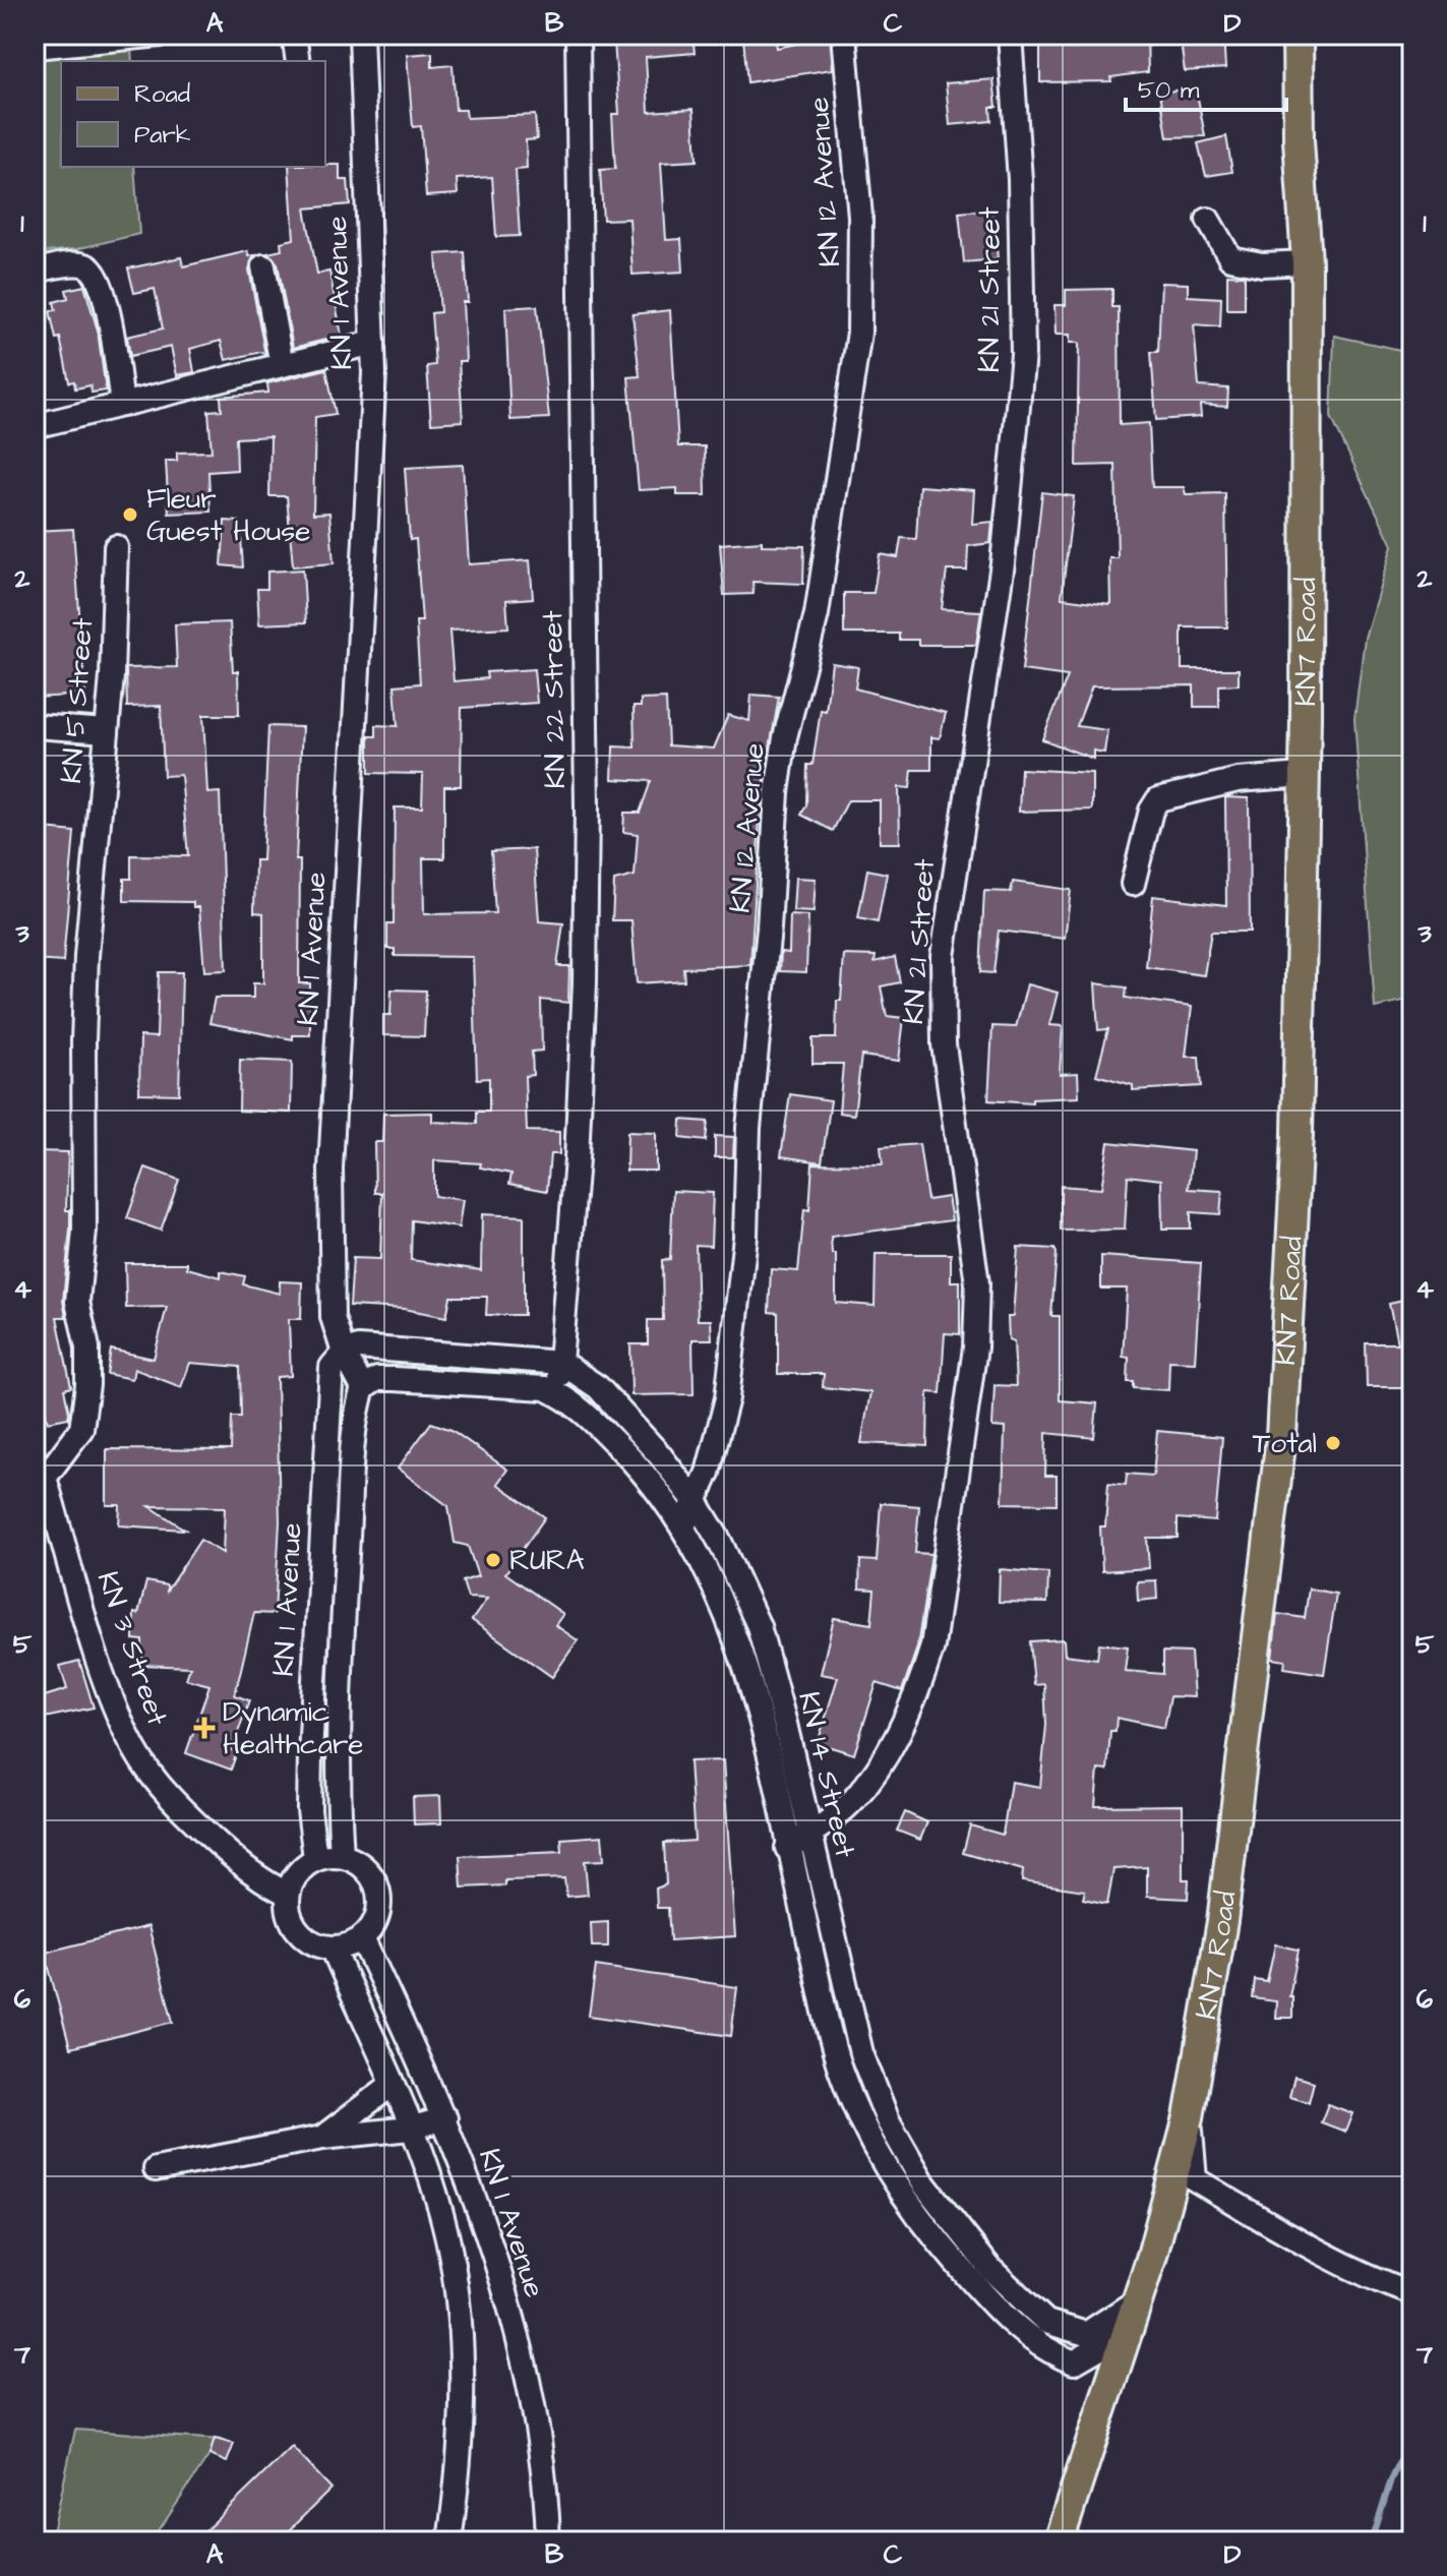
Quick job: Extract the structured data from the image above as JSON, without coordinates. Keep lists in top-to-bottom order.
{
  "streets": {
    "main road": ["KN7 Road"],
    "street": [
      "KN 12 Avenue",
      "KN 21 Street",
      "KN 1 Avenue",
      "KN 22 Street",
      "KN 5 Street",
      "KN 3 Street",
      "KN 14 Street"
    ]
  },
  "crossings": [
    ["KN 12 Avenue", "KN 14 Street"],
    ["KN 21 Street", "KN 14 Street"],
    ["KN 1 Avenue", "KN 3 Street"],
    ["KN 1 Avenue", "KN 14 Street"],
    ["KN7 Road", "KN 14 Street"],
    ["KN 22 Street", "KN 14 Street"],
    ["KN 5 Street", "KN 3 Street"]
  ],
  "places": {
    "other": ["Fleur Guest House", "Total", "RURA"],
    "health": ["Dynamic Healthcare"]
  },
  "legend": ["Road", "Park"],
  "scale_bar": "50 m",
  "grid": {
    "columns": [
      "A",
      "B",
      "C",
      "D"
    ],
    "rows": [
      "1",
      "2",
      "3",
      "4",
      "5",
      "6",
      "7"
    ]
  }
}
